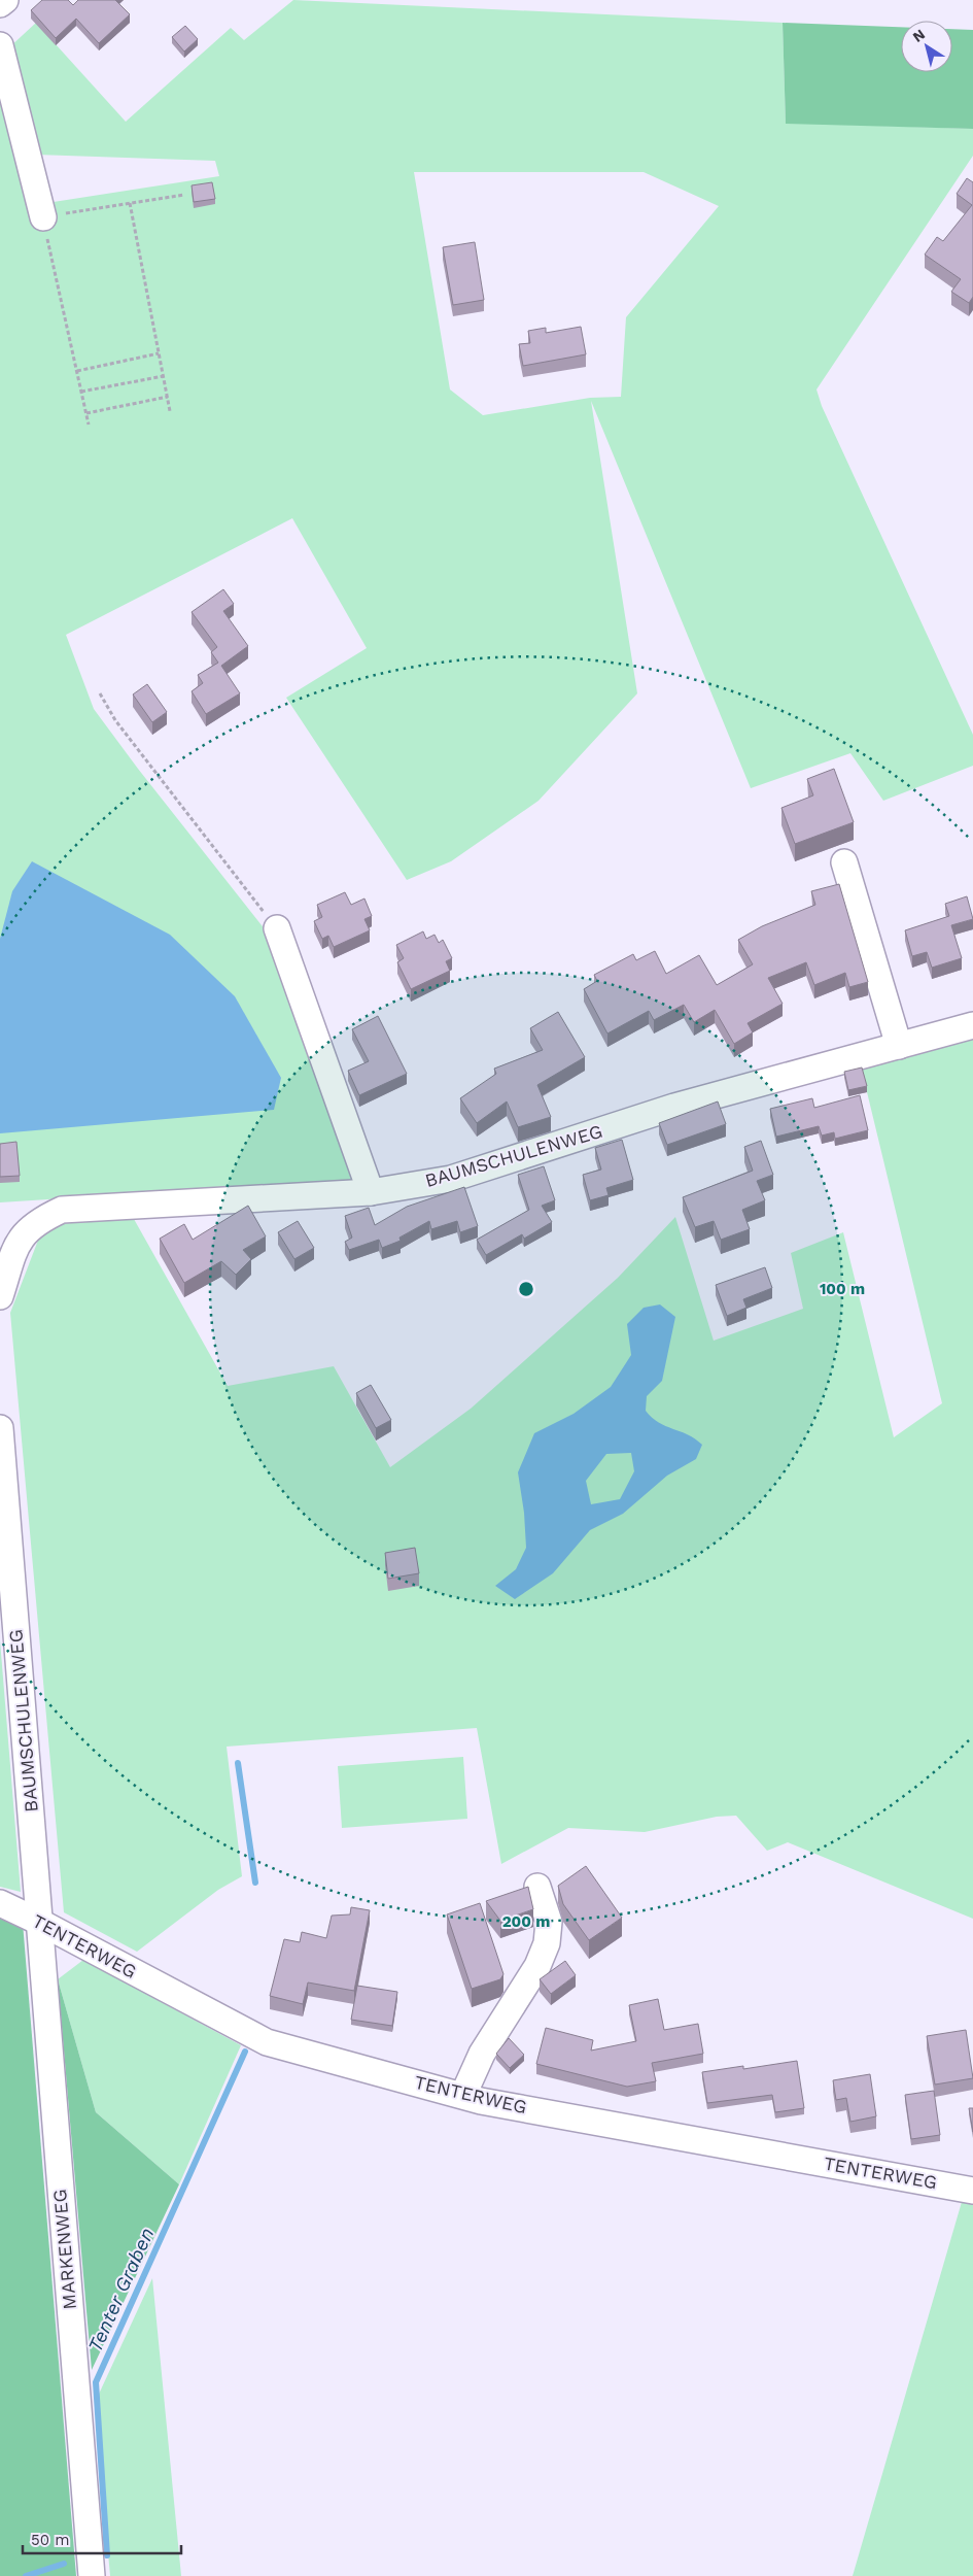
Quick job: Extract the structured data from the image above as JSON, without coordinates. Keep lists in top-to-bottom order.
{
  "streets": {
    "street": ["BAUMSCHULENWEG", "TENTERWEG", "MARKENWEG"]
  },
  "crossings": [
    ["BAUMSCHULENWEG", "TENTERWEG"],
    ["BAUMSCHULENWEG", "MARKENWEG"],
    ["TENTERWEG", "MARKENWEG"]
  ],
  "water": ["Tenter Graben"],
  "scale_bar": "50 m",
  "north": "top left",
  "rings": ["100 m", "200 m"]
}
